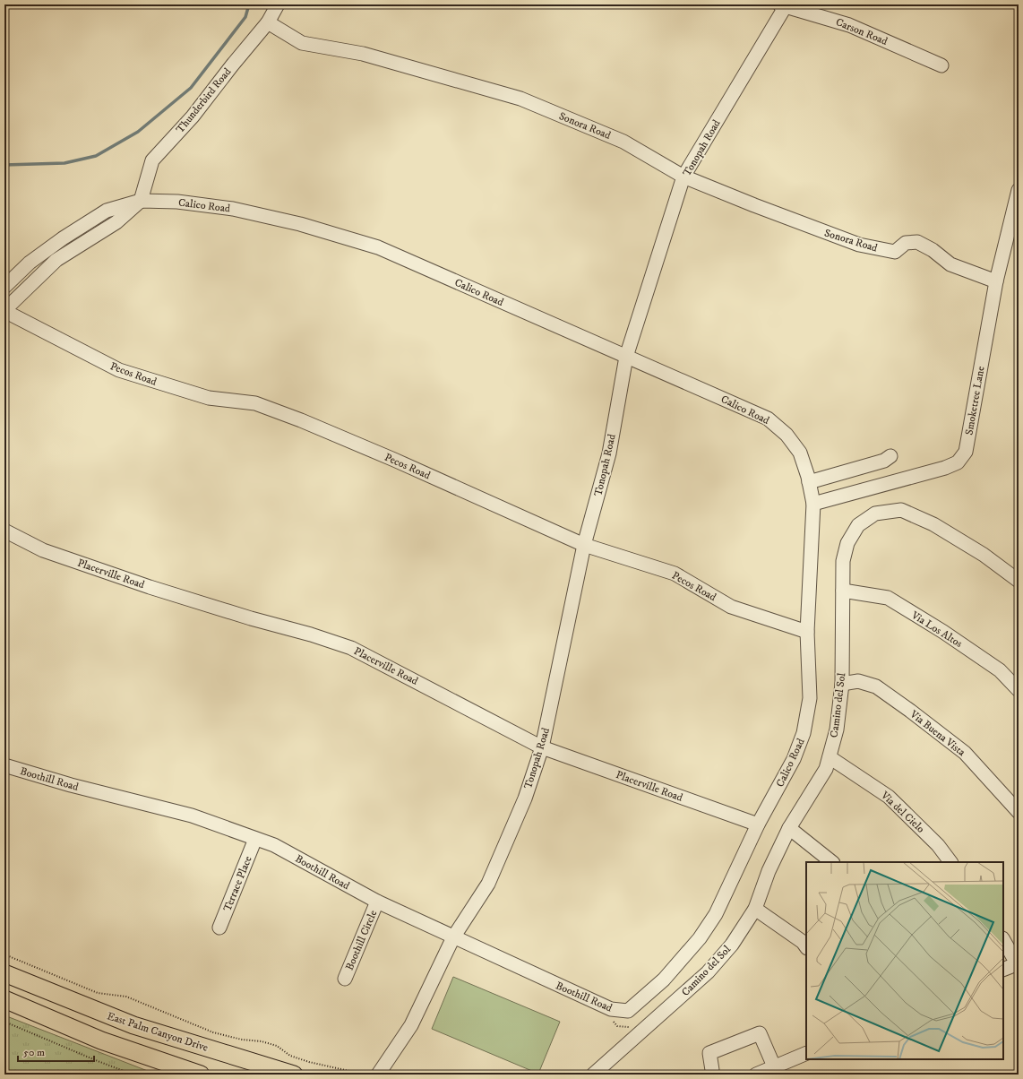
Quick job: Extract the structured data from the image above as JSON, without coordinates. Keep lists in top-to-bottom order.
{
  "streets": {
    "main road": ["East Palm Canyon Drive"],
    "street": [
      "Carson Road",
      "Thunderbird Road",
      "Sonora Road",
      "Tonopah Road",
      "Calico Road",
      "Pecos Road",
      "Smoketree Lane",
      "Placerville Road",
      "Via Los Altos",
      "Camino del Sol",
      "Via Buena Vista",
      "Boothill Road",
      "Via del Cielo",
      "Terrace Place",
      "Boothill Circle"
    ]
  },
  "crossings": [
    ["Carson Road", "Tonopah Road"],
    ["Thunderbird Road", "Sonora Road"],
    ["Thunderbird Road", "Calico Road"],
    ["Sonora Road", "Tonopah Road"],
    ["Sonora Road", "Smoketree Lane"],
    ["Tonopah Road", "Calico Road"],
    ["Tonopah Road", "Pecos Road"],
    ["Tonopah Road", "Placerville Road"],
    ["Tonopah Road", "Boothill Road"],
    ["Calico Road", "Pecos Road"],
    ["Calico Road", "Smoketree Lane"],
    ["Calico Road", "Placerville Road"],
    ["Calico Road", "Boothill Road"],
    ["Via Los Altos", "Camino del Sol"],
    ["Camino del Sol", "Via Buena Vista"],
    ["Camino del Sol", "Via del Cielo"],
    ["Boothill Road", "Terrace Place"],
    ["Boothill Road", "Boothill Circle"]
  ],
  "scale_bar": "50 m"
}
